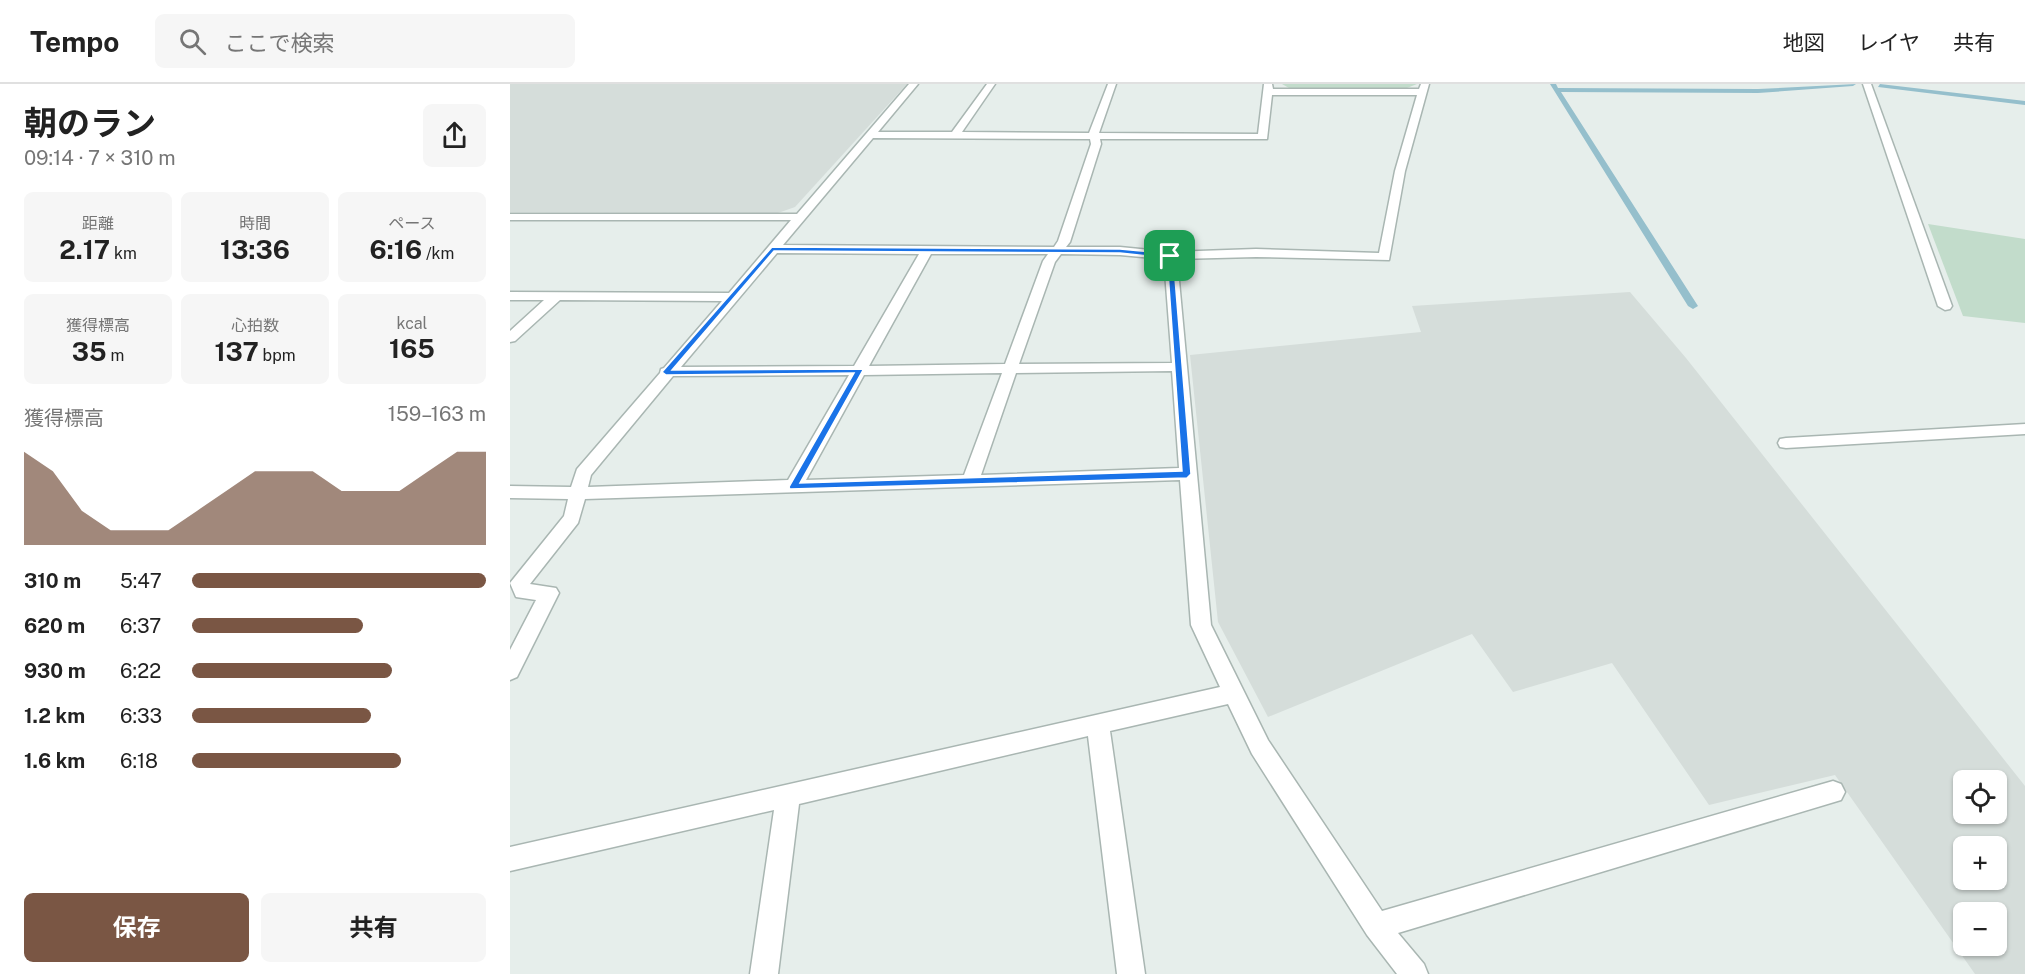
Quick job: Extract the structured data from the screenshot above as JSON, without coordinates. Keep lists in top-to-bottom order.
{
  "page": {
    "header": "Tempo",
    "search": "ここで検索",
    "nav": ["地図", "レイヤ", "共有"],
    "heading": ["朝のラン", "09:14 · 7 × 310 m"],
    "stats": [
      ["距離", "2.17 km"],
      ["時間", "13:36"],
      ["ペース", "6:16 /km"],
      ["獲得標高", "35 m"],
      ["心拍数", "137 bpm"],
      ["kcal", "165"]
    ],
    "chart": ["獲得標高", "159–163 m"],
    "list": [
      {
        "name": "310 m",
        "note": "5:47"
      },
      {
        "name": "620 m",
        "note": "6:37"
      },
      {
        "name": "930 m",
        "note": "6:22"
      },
      {
        "name": "1.2 km",
        "note": "6:33"
      },
      {
        "name": "1.6 km",
        "note": "6:18"
      }
    ],
    "map_buttons": ["+", "−"],
    "buttons": ["保存", "共有"]
  }
}
